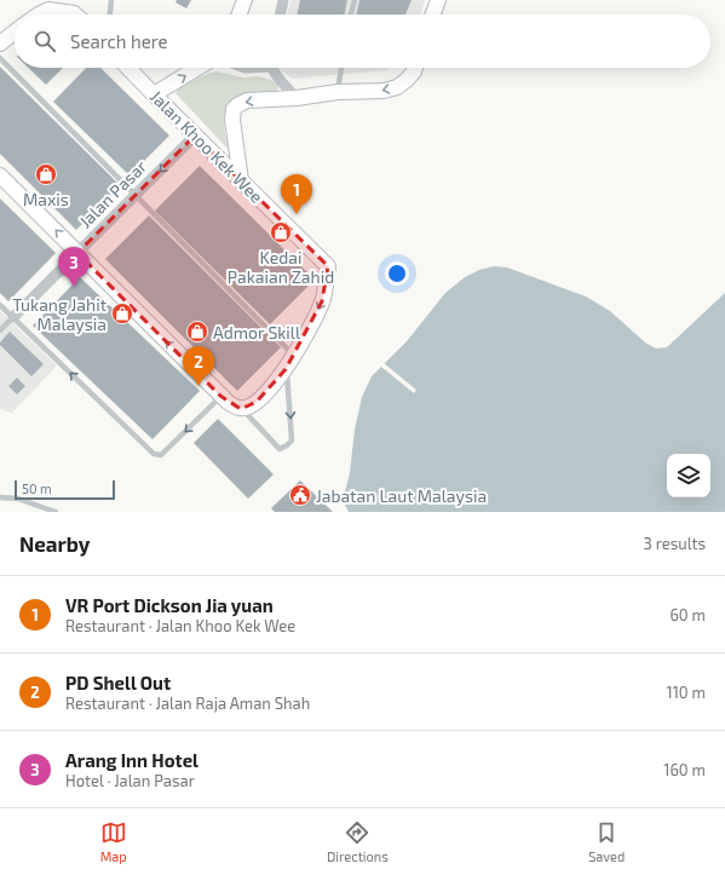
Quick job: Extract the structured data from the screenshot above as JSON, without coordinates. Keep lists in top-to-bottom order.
{
  "streets": {
    "street": ["Jalan Khoo Kek Wee", "Jalan Pasar"]
  },
  "crossings": [
    ["Jalan Khoo Kek Wee", "Jalan Pasar"]
  ],
  "one_way": ["Jalan Khoo Kek Wee"],
  "places": {
    "shop": [
      "Maxis",
      "Kedai Pakaian Zahid",
      "Tukang Jahit Malaysia",
      "Admor Skill"
    ],
    "public building": ["Jabatan Laut Malaysia"]
  },
  "scale_bar": "50 m",
  "page": {
    "search": "Search here",
    "pins": ["1", "3", "2"],
    "scale": "50 m",
    "heading": ["Nearby", "3 results"],
    "list": [
      {
        "mark": "1",
        "name": "VR Port Dickson Jia yuan",
        "note": "Restaurant · Jalan Khoo Kek Wee",
        "value": "60 m"
      },
      {
        "mark": "2",
        "name": "PD Shell Out",
        "note": "Restaurant · Jalan Raja Aman Shah",
        "value": "110 m"
      },
      {
        "mark": "3",
        "name": "Arang Inn Hotel",
        "note": "Hotel · Jalan Pasar",
        "value": "160 m"
      }
    ],
    "nav": ["Map", "Directions", "Saved"]
  }
}
